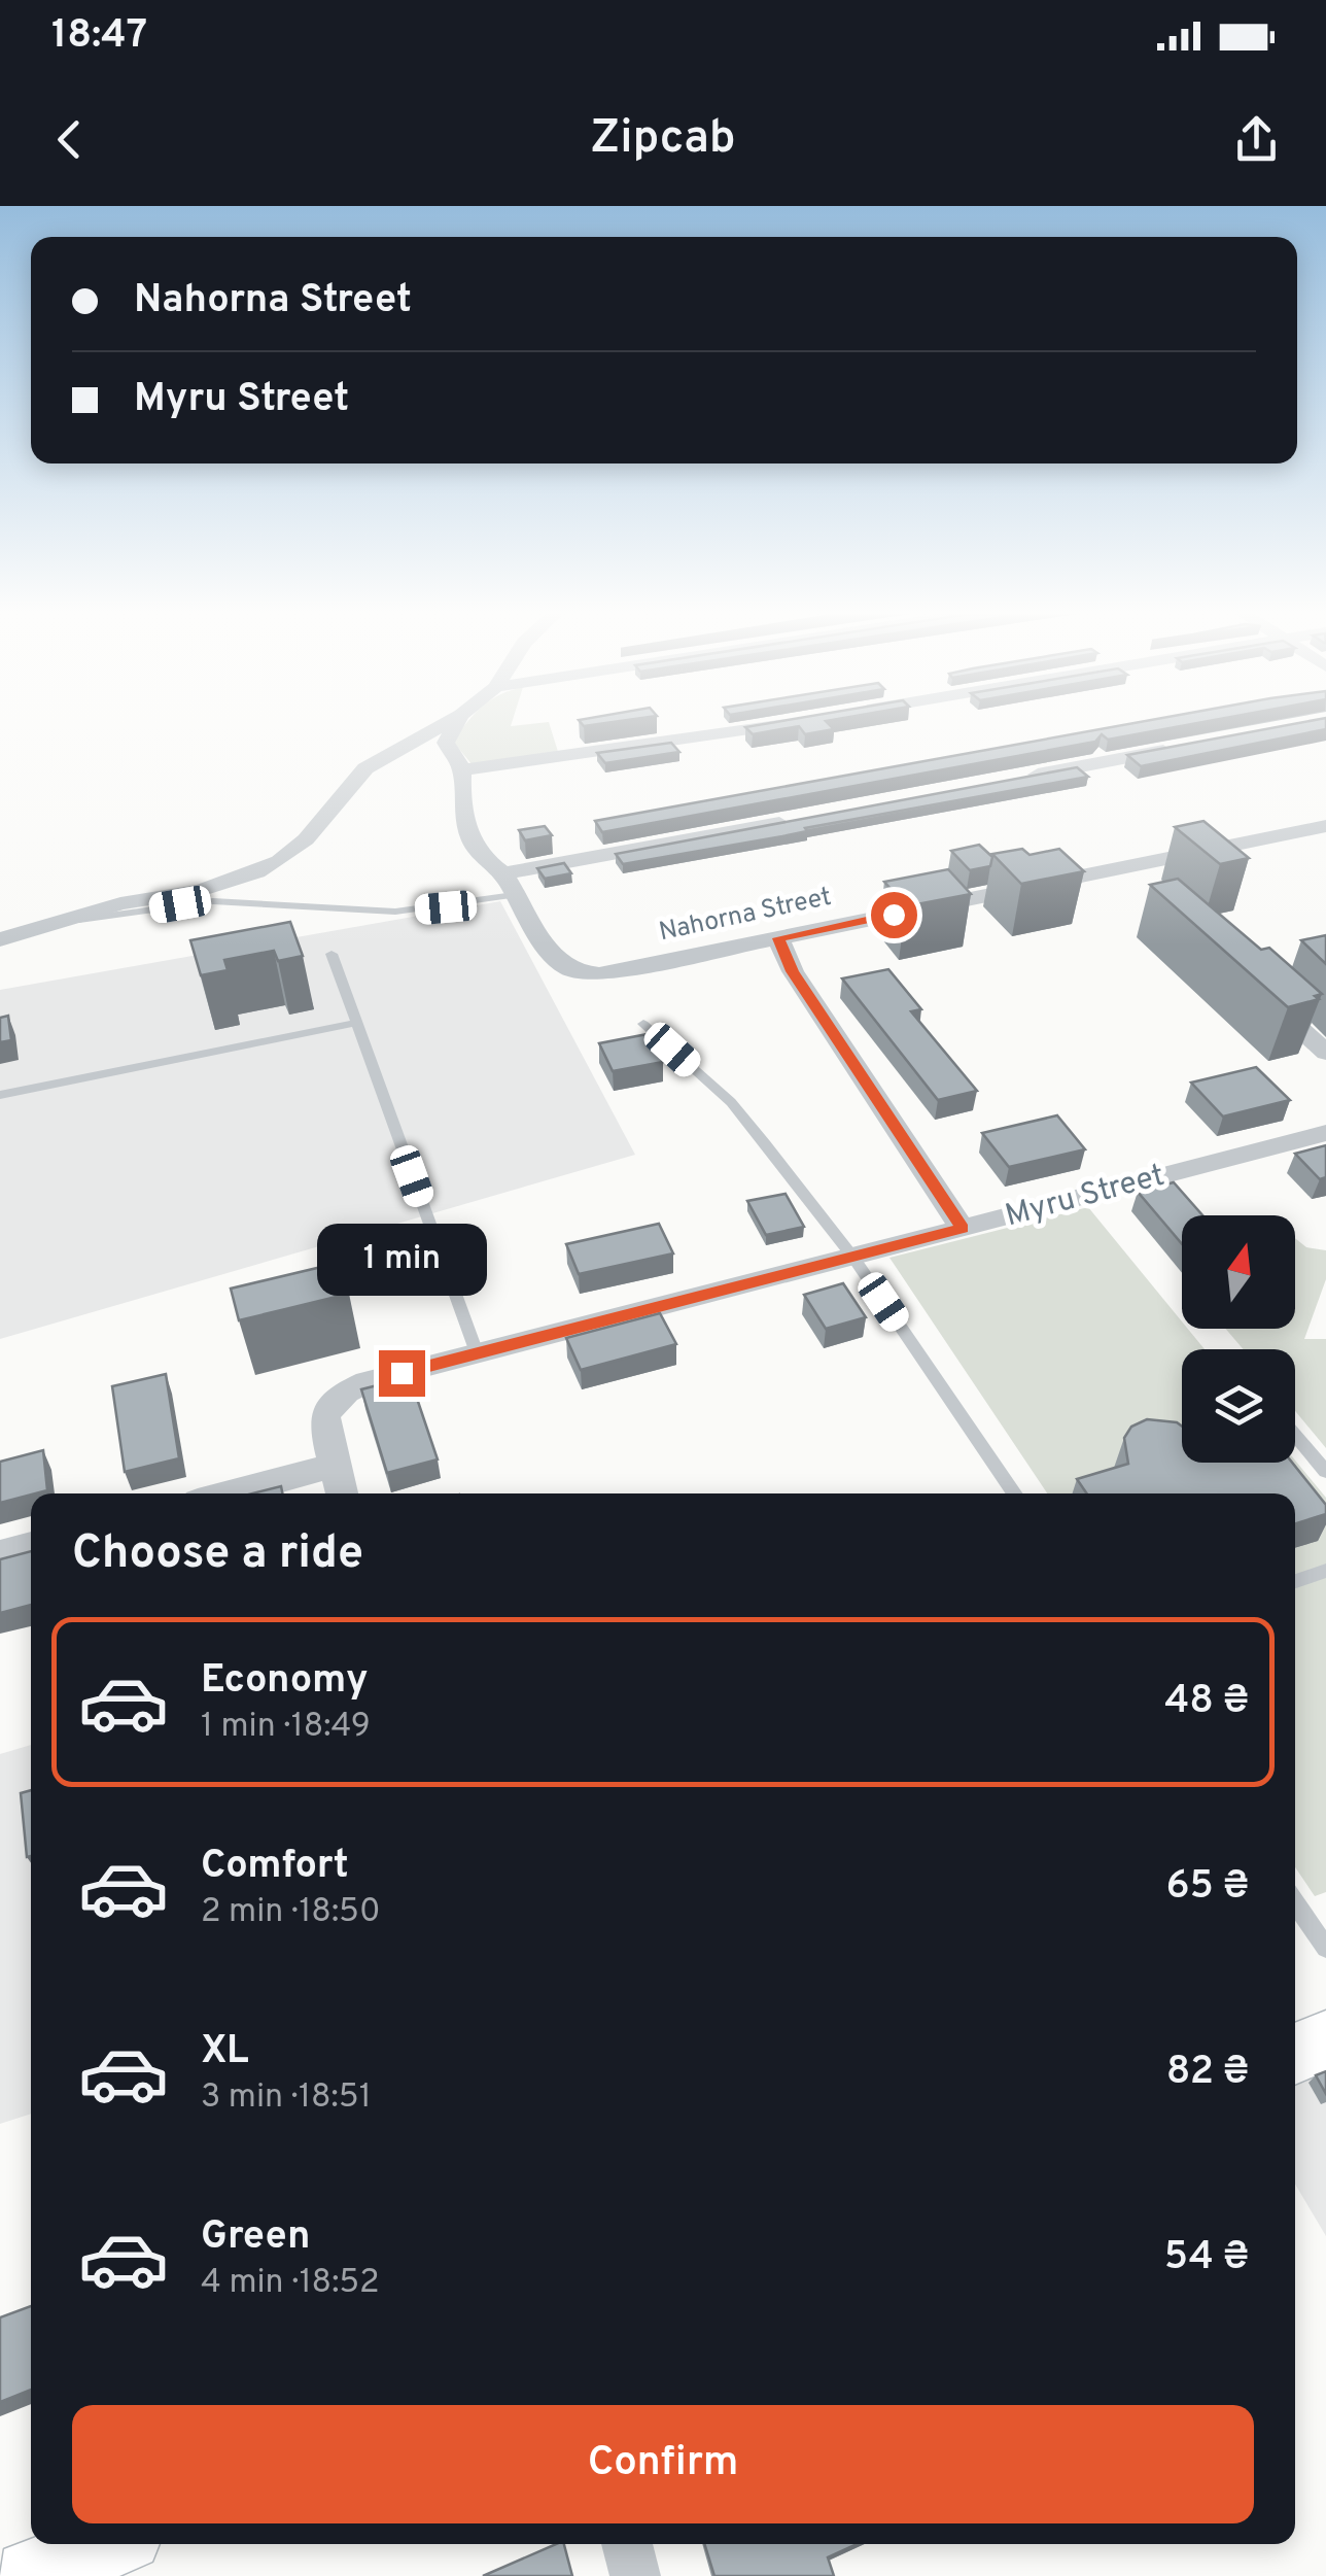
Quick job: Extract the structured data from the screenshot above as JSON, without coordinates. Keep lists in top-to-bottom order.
{
  "streets": {
    "street": ["Nahorna Street", "Myru Street"]
  },
  "north": "top",
  "page": {
    "status": "18:47",
    "header": "Zipcab",
    "banner": ["Nahorna Street", "Myru Street"],
    "bubble": "1 min",
    "heading": "Choose a ride",
    "list": [
      {
        "name": "Economy",
        "note": "1 min · 18:49",
        "value": "48 ₴"
      },
      {
        "name": "Comfort",
        "note": "2 min · 18:50",
        "value": "65 ₴"
      },
      {
        "name": "XL",
        "note": "3 min · 18:51",
        "value": "82 ₴"
      },
      {
        "name": "Green",
        "note": "4 min · 18:52",
        "value": "54 ₴"
      }
    ],
    "buttons": "Confirm"
  }
}
